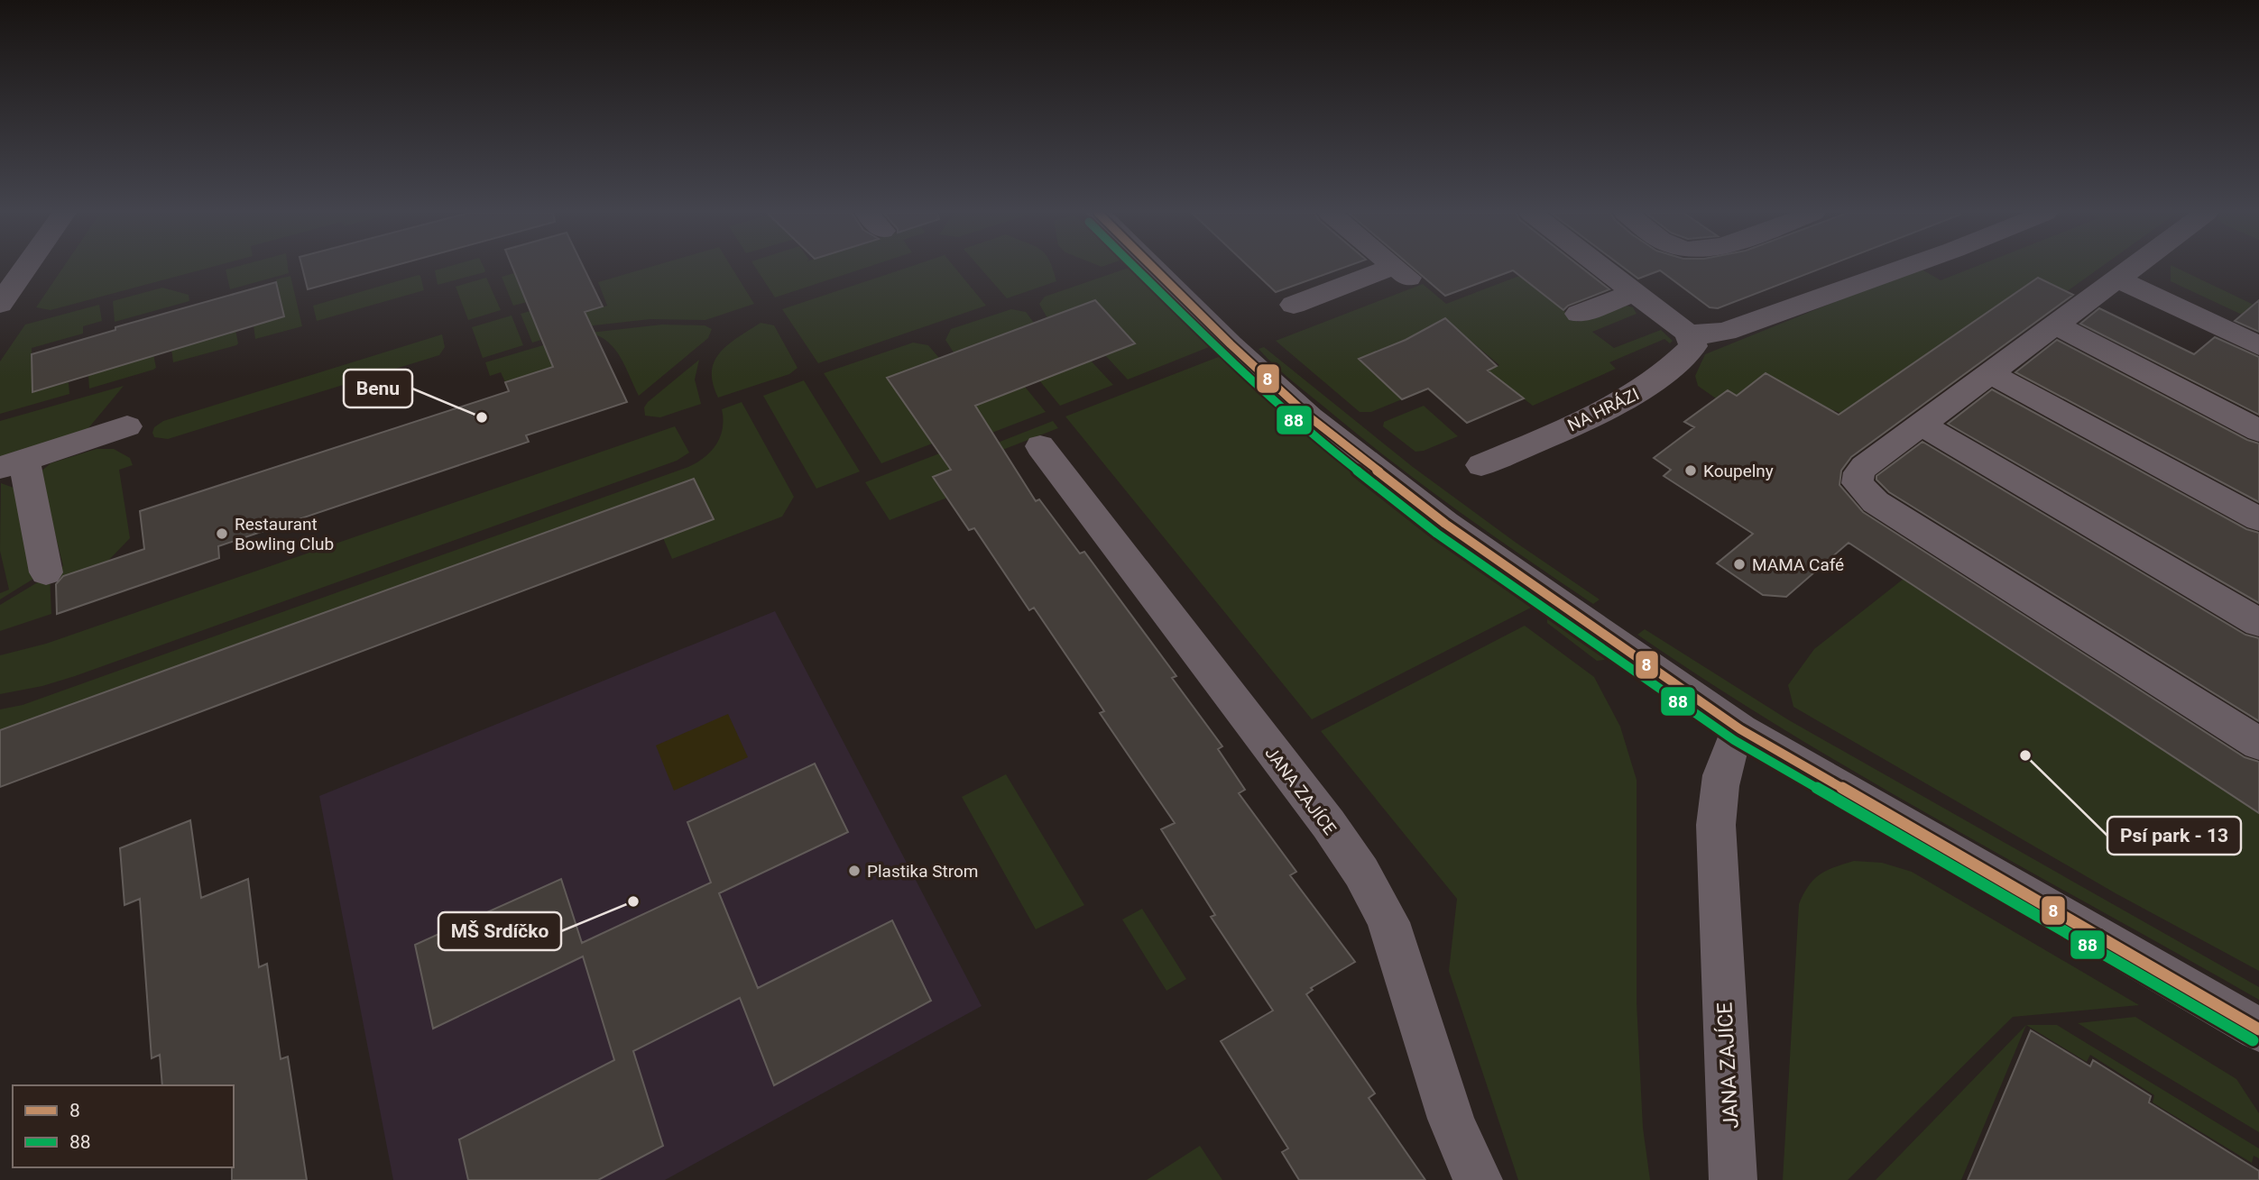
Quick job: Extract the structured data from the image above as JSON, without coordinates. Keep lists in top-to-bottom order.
{
  "streets": {
    "street": ["NA HRÁZI", "JANA ZAJÍCE"]
  },
  "places": [
    "Benu",
    "Koupelny",
    "Restaurant Bowling Club",
    "MAMA Café",
    "Psí park - 13",
    "Plastika Strom",
    "MŠ Srdíčko"
  ],
  "lines": ["transit line 8", "transit line 88"],
  "legend": ["8", "88"]
}
